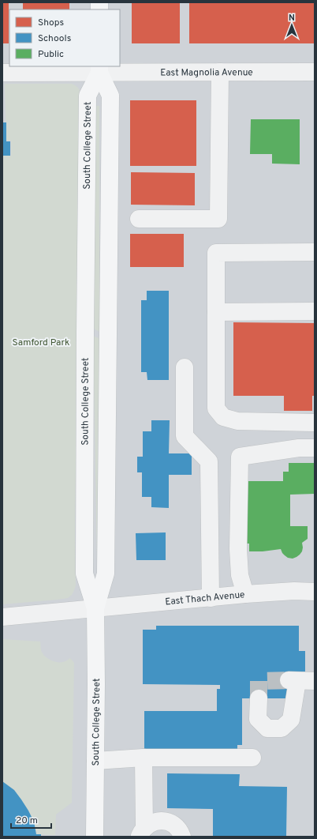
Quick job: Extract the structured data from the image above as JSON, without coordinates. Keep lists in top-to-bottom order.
{
  "streets": {
    "main road": ["South College Street"],
    "street": ["East Magnolia Avenue", "East Thach Avenue"]
  },
  "crossings": [
    ["East Magnolia Avenue", "South College Street"],
    ["South College Street", "East Thach Avenue"]
  ],
  "parks": ["Samford Park"],
  "legend": ["Shops", "Schools", "Public"],
  "scale_bar": "20 m",
  "north": "top"
}
